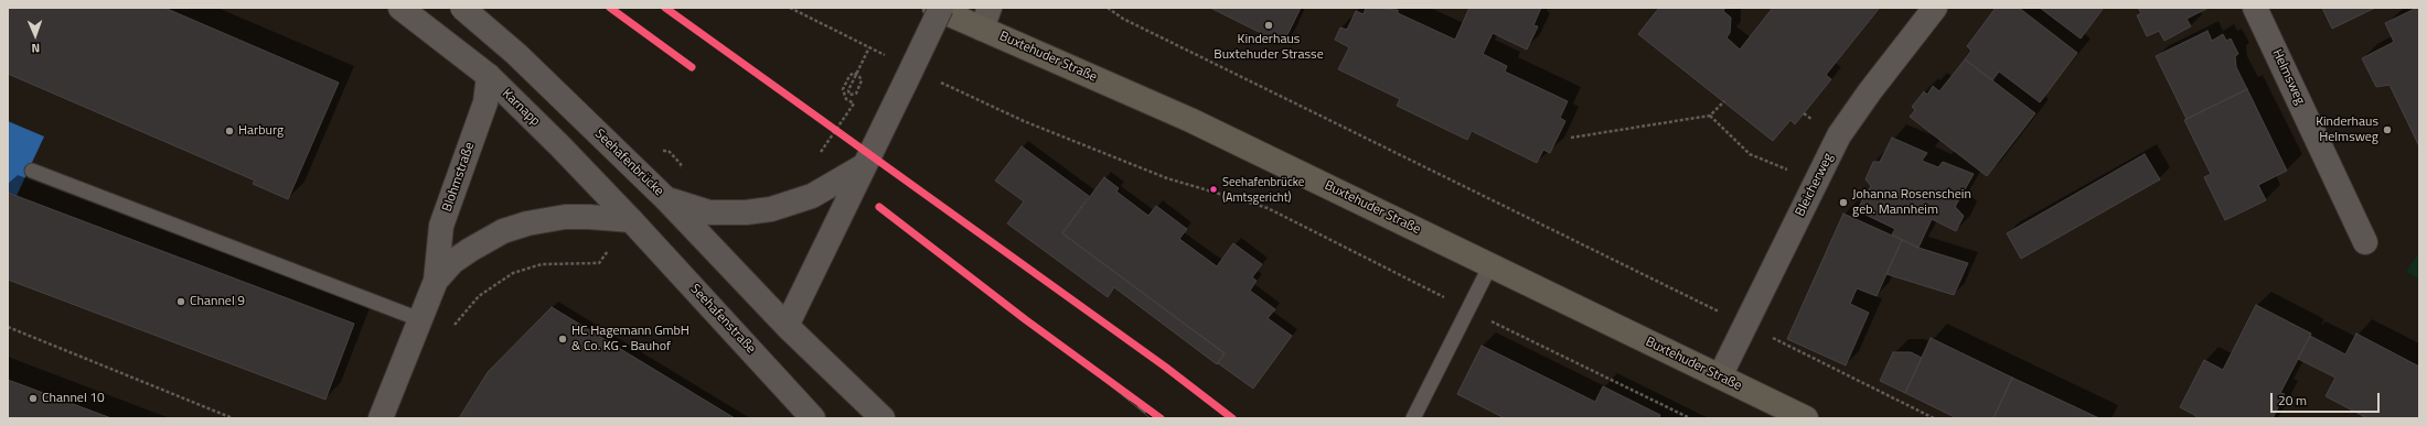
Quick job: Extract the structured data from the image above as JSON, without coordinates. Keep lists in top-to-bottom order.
{
  "streets": {
    "main road": ["Buxtehuder Straße"],
    "street": [
      "Helmsweg",
      "Karnapp",
      "Seehafenbrücke",
      "Blohmstraße",
      "Bleicherweg",
      "Seehafenstraße"
    ]
  },
  "crossings": [
    ["Buxtehuder Straße", "Bleicherweg"],
    ["Karnapp", "Blohmstraße"],
    ["Karnapp", "Seehafenstraße"],
    ["Blohmstraße", "Seehafenstraße"]
  ],
  "places": [
    "Kinderhaus Buxtehuder Strasse",
    "Kinderhaus Helmsweg",
    "Harburg",
    "Seehafenbrücke (Amtsgericht)",
    "Johanna Rosenschein geb. Mannheim",
    "Channel 9",
    "HC Hagemann GmbH & Co. KG - Bauhof",
    "Channel 10"
  ],
  "scale_bar": "20 m",
  "north": "bottom"
}
